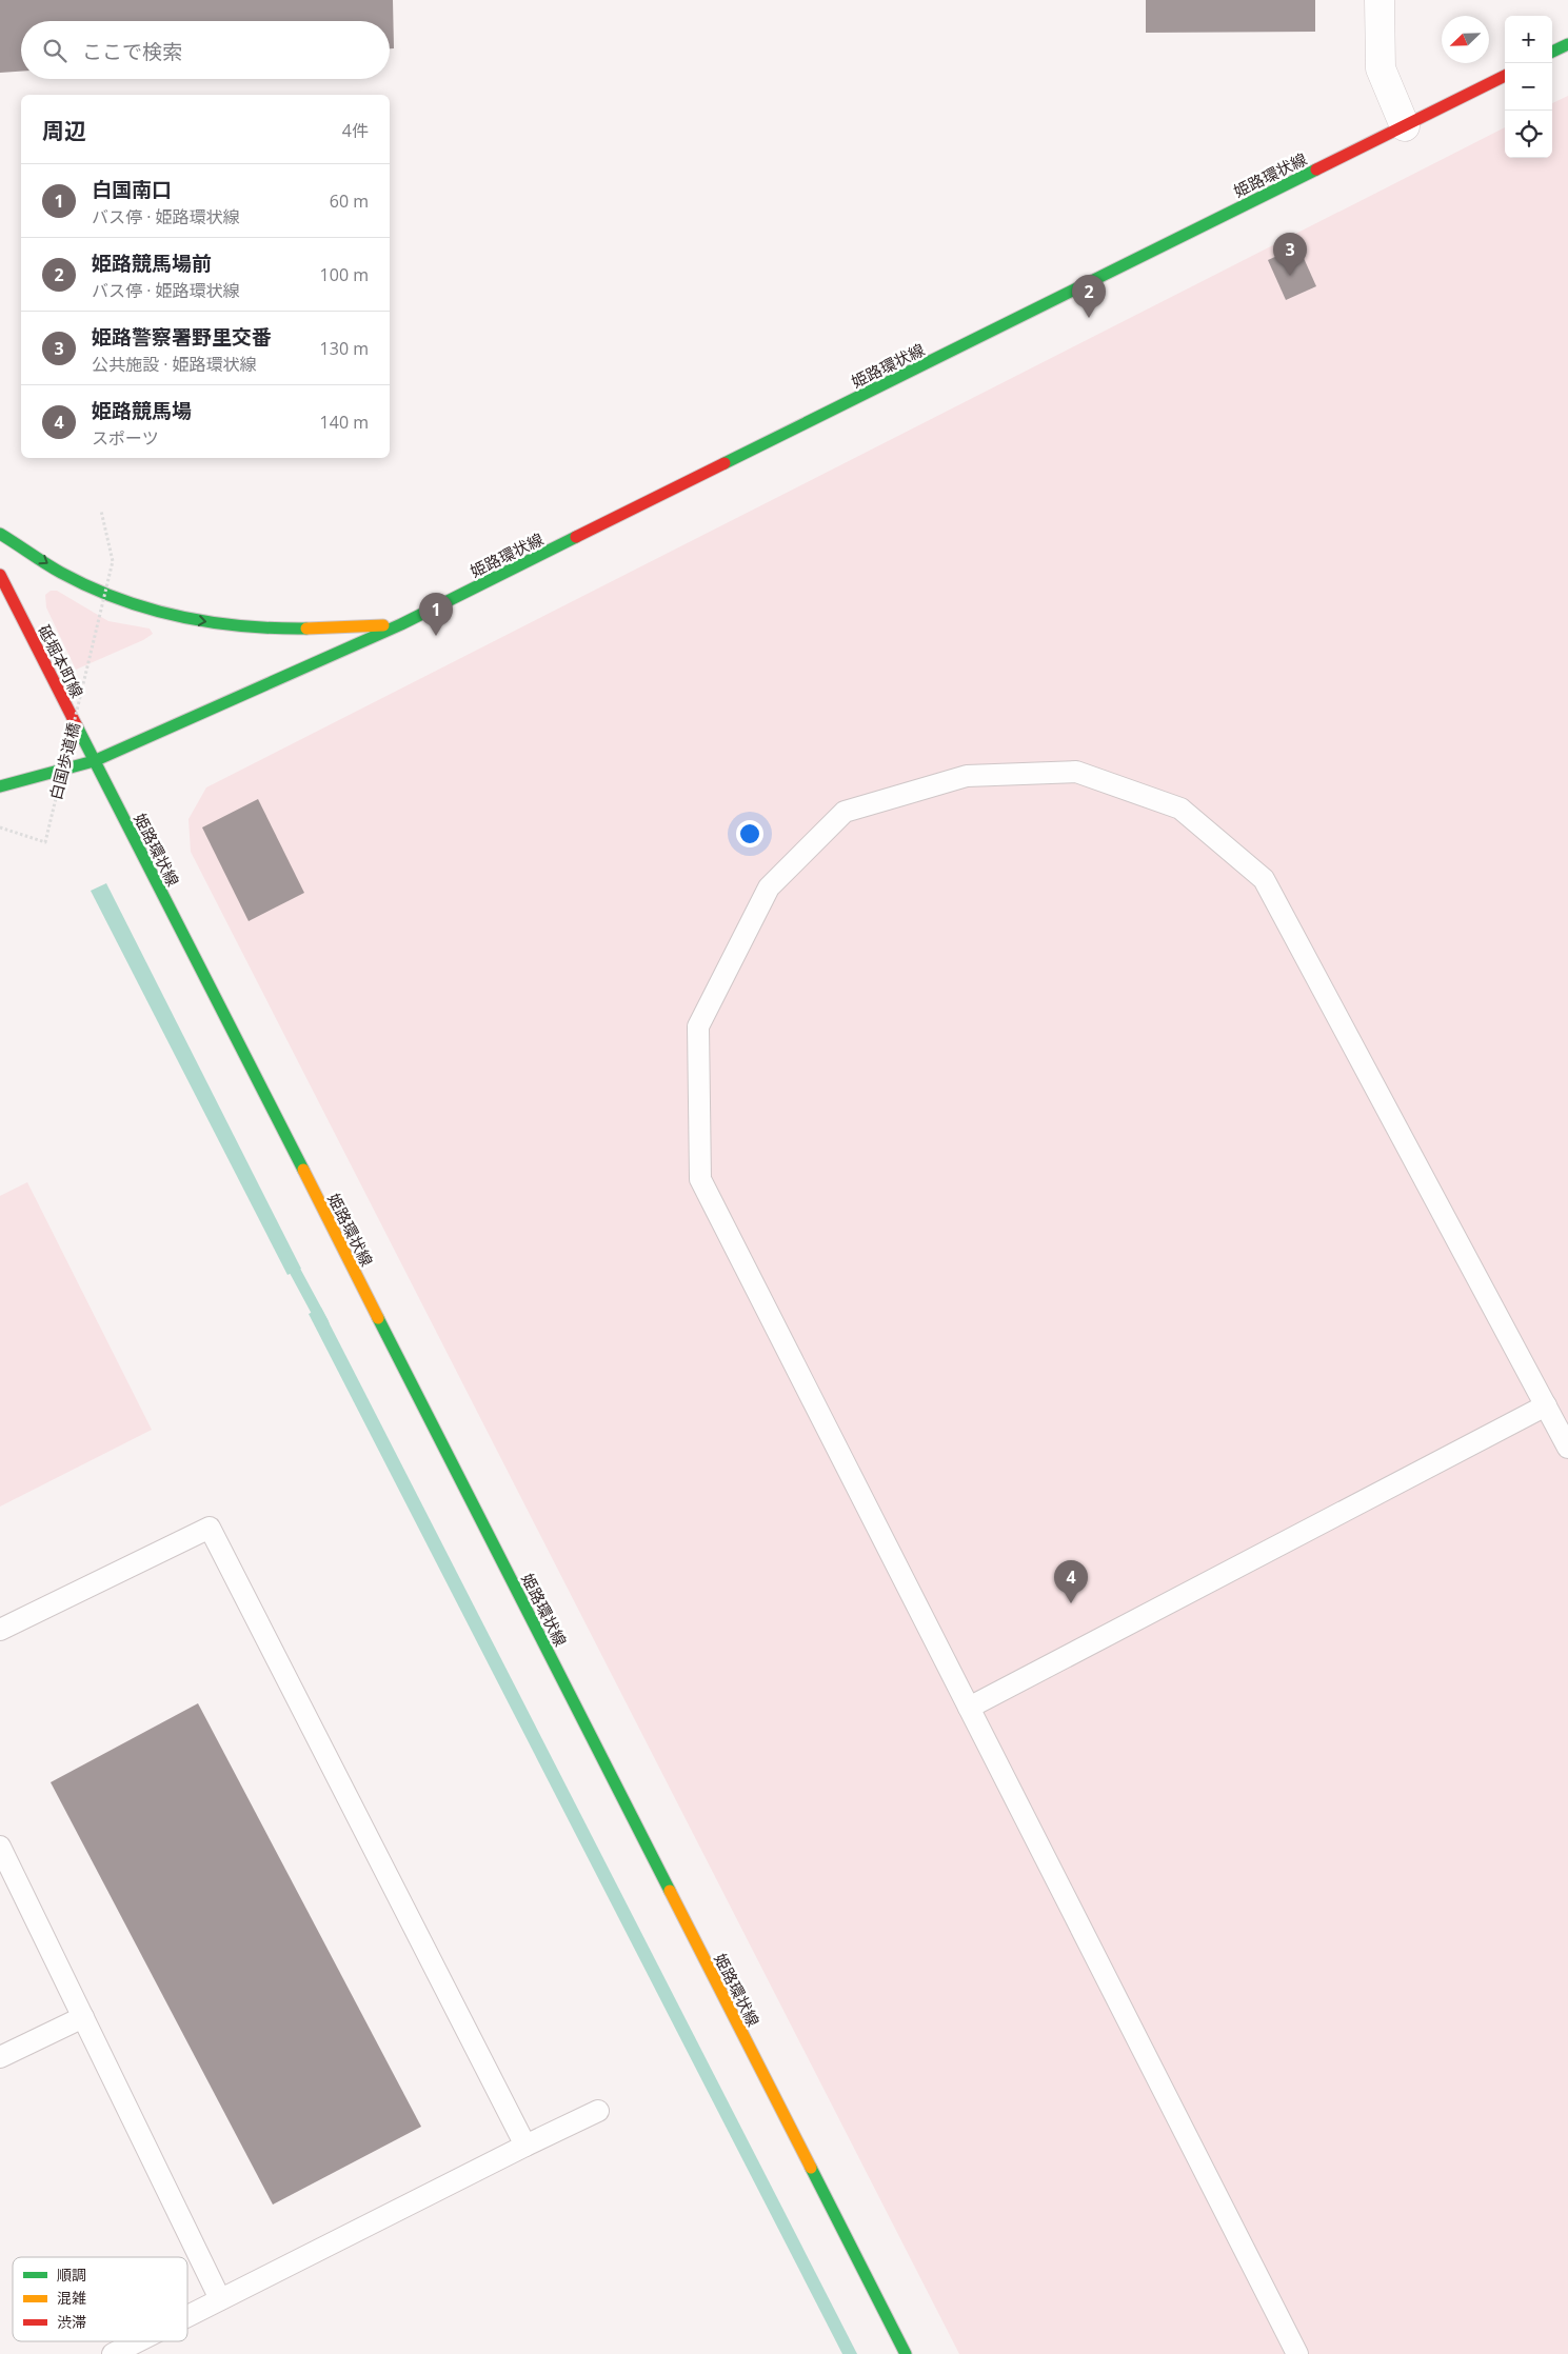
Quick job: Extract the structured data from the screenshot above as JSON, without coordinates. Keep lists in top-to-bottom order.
{
  "streets": {
    "main road": ["姫路環状線", "砥堀本町線"],
    "path": ["白国歩道橋"]
  },
  "crossings": [
    ["姫路環状線", "砥堀本町線"]
  ],
  "legend": ["順調", "混雑", "渋滞"],
  "north": "bottom left",
  "page": {
    "map_buttons": ["+", "−"],
    "search": "ここで検索",
    "heading": ["周辺", "4件"],
    "list": [
      {
        "mark": "1",
        "name": "白国南口",
        "note": "バス停 · 姫路環状線",
        "value": "60 m"
      },
      {
        "mark": "2",
        "name": "姫路競馬場前",
        "note": "バス停 · 姫路環状線",
        "value": "100 m"
      },
      {
        "mark": "3",
        "name": "姫路警察署野里交番",
        "note": "公共施設 · 姫路環状線",
        "value": "130 m"
      },
      {
        "mark": "4",
        "name": "姫路競馬場",
        "note": "スポーツ",
        "value": "140 m"
      }
    ],
    "pins": [
      "3",
      "2",
      "1",
      "4"
    ]
  }
}
